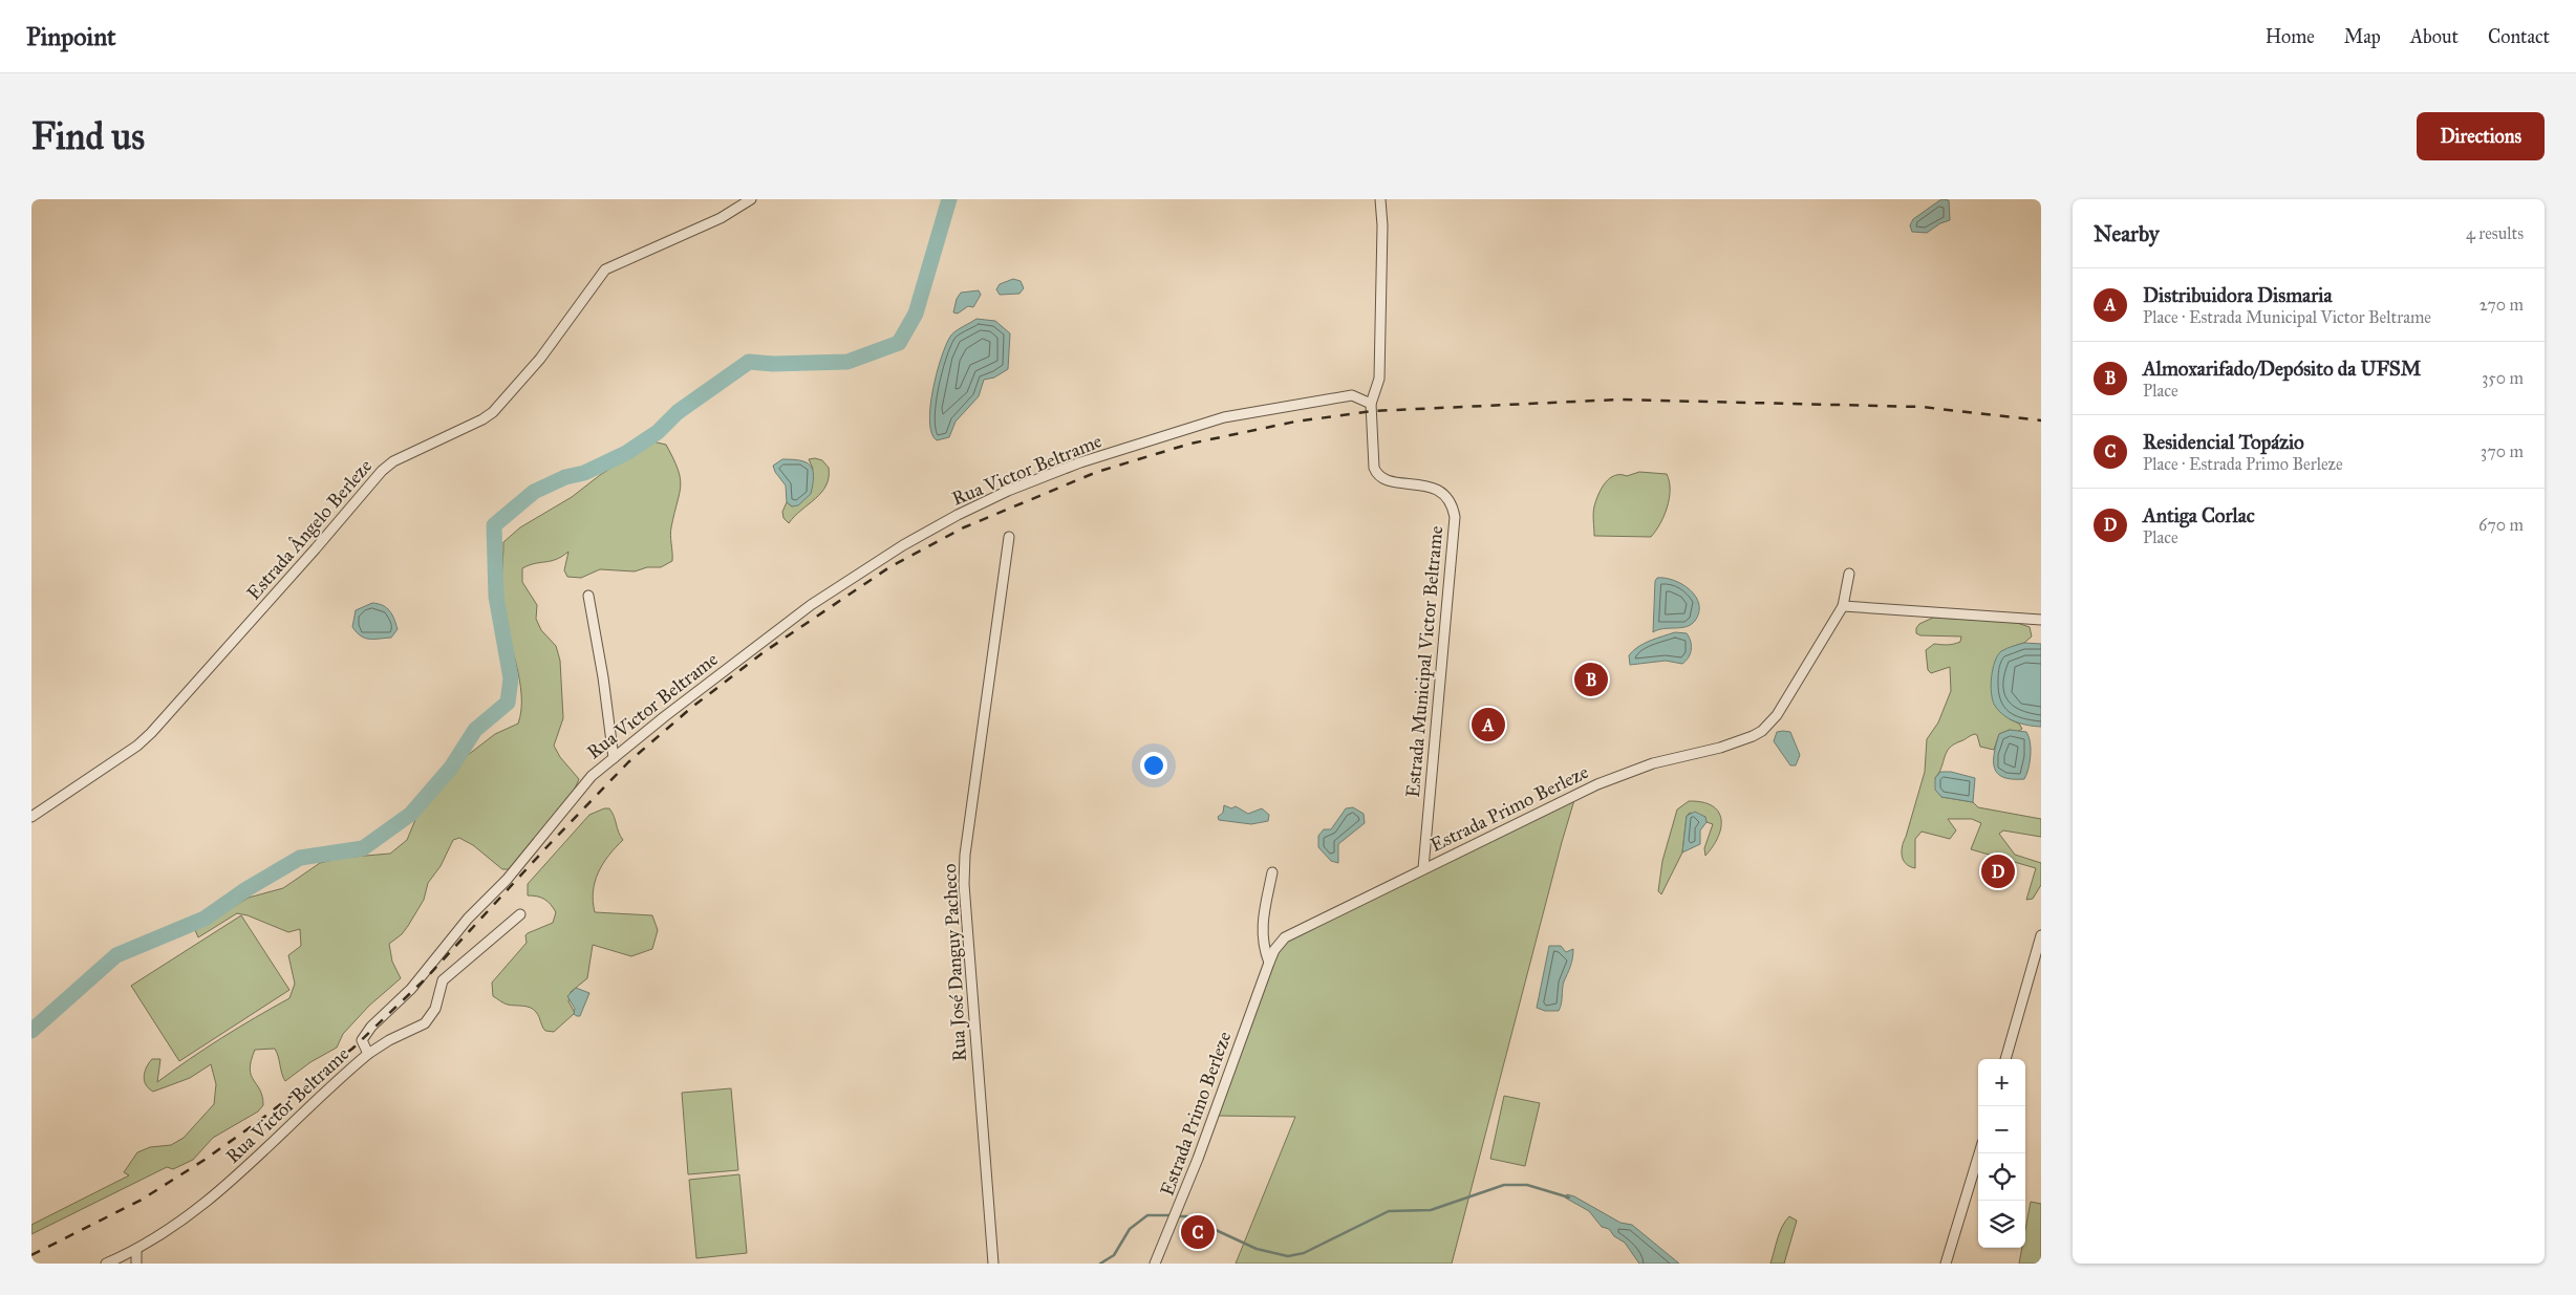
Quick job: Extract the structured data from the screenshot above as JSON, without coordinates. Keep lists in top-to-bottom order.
{
  "streets": {
    "street": [
      "Rua Victor Beltrame",
      "Estrada Ângelo Berleze",
      "Estrada Municipal Victor Beltrame",
      "Estrada Primo Berleze",
      "Rua José Danguy Pacheco"
    ]
  },
  "crossings": [
    ["Rua Victor Beltrame", "Estrada Municipal Victor Beltrame"],
    ["Estrada Municipal Victor Beltrame", "Estrada Primo Berleze"]
  ],
  "page": {
    "header": "Pinpoint",
    "nav": [
      "Home",
      "Map",
      "About",
      "Contact"
    ],
    "buttons": "Directions",
    "title": "Find us",
    "heading": ["Nearby", "4 results"],
    "list": [
      {
        "mark": "A",
        "name": "Distribuidora Dismaria",
        "note": "Place · Estrada Municipal Victor Beltrame",
        "value": "270 m"
      },
      {
        "mark": "B",
        "name": "Almoxarifado/Depósito da UFSM",
        "note": "Place",
        "value": "350 m"
      },
      {
        "mark": "C",
        "name": "Residencial Topázio",
        "note": "Place · Estrada Primo Berleze",
        "value": "370 m"
      },
      {
        "mark": "D",
        "name": "Antiga Corlac",
        "note": "Place",
        "value": "670 m"
      }
    ],
    "pins": [
      "B",
      "A",
      "D",
      "C"
    ],
    "map_buttons": ["+", "−"]
  }
}
